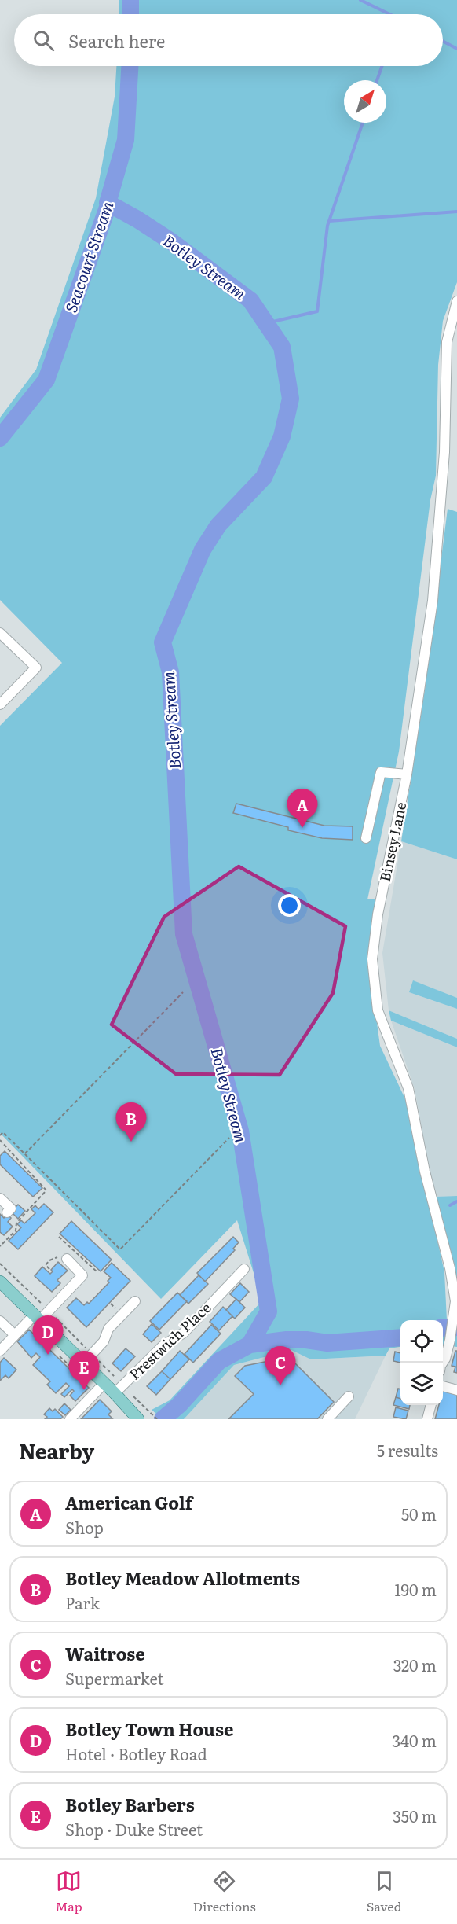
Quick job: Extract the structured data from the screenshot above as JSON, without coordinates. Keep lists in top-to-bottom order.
{
  "streets": {
    "street": ["Binsey Lane", "Prestwich Place"]
  },
  "water": ["Seacourt Stream", "Botley Stream"],
  "north": "top right",
  "page": {
    "search": "Search here",
    "pins": [
      "A",
      "B",
      "D",
      "C",
      "E"
    ],
    "heading": ["Nearby", "5 results"],
    "list": [
      {
        "mark": "A",
        "name": "American Golf",
        "note": "Shop",
        "value": "50 m"
      },
      {
        "mark": "B",
        "name": "Botley Meadow Allotments",
        "note": "Park",
        "value": "190 m"
      },
      {
        "mark": "C",
        "name": "Waitrose",
        "note": "Supermarket",
        "value": "320 m"
      },
      {
        "mark": "D",
        "name": "Botley Town House",
        "note": "Hotel · Botley Road",
        "value": "340 m"
      },
      {
        "mark": "E",
        "name": "Botley Barbers",
        "note": "Shop · Duke Street",
        "value": "350 m"
      }
    ],
    "nav": ["Map", "Directions", "Saved"]
  }
}
